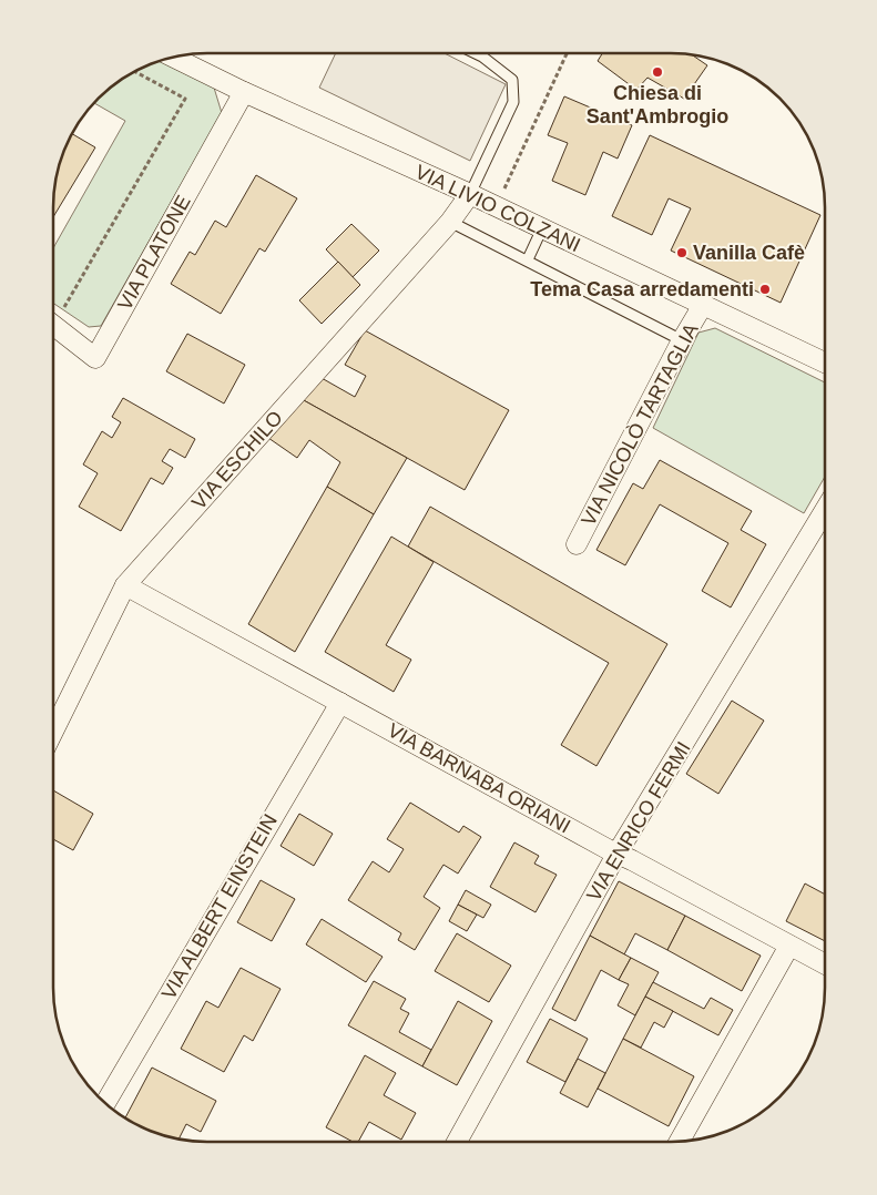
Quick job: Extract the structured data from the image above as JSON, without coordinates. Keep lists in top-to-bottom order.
{
  "streets": {
    "street": [
      "VIA LIVIO COLZANI",
      "VIA PLATONE",
      "VIA NICOLÒ TARTAGLIA",
      "VIA ESCHILO",
      "VIA BARNABA ORIANI",
      "VIA ENRICO FERMI",
      "VIA ALBERT EINSTEIN"
    ]
  },
  "crossings": [
    ["VIA LIVIO COLZANI", "VIA PLATONE"],
    ["VIA LIVIO COLZANI", "VIA NICOLÒ TARTAGLIA"],
    ["VIA LIVIO COLZANI", "VIA ESCHILO"],
    ["VIA ESCHILO", "VIA BARNABA ORIANI"],
    ["VIA BARNABA ORIANI", "VIA ENRICO FERMI"],
    ["VIA BARNABA ORIANI", "VIA ALBERT EINSTEIN"]
  ],
  "places": ["Chiesa di Sant'Ambrogio", "Vanilla Cafè", "Tema Casa arredamenti"]
}
